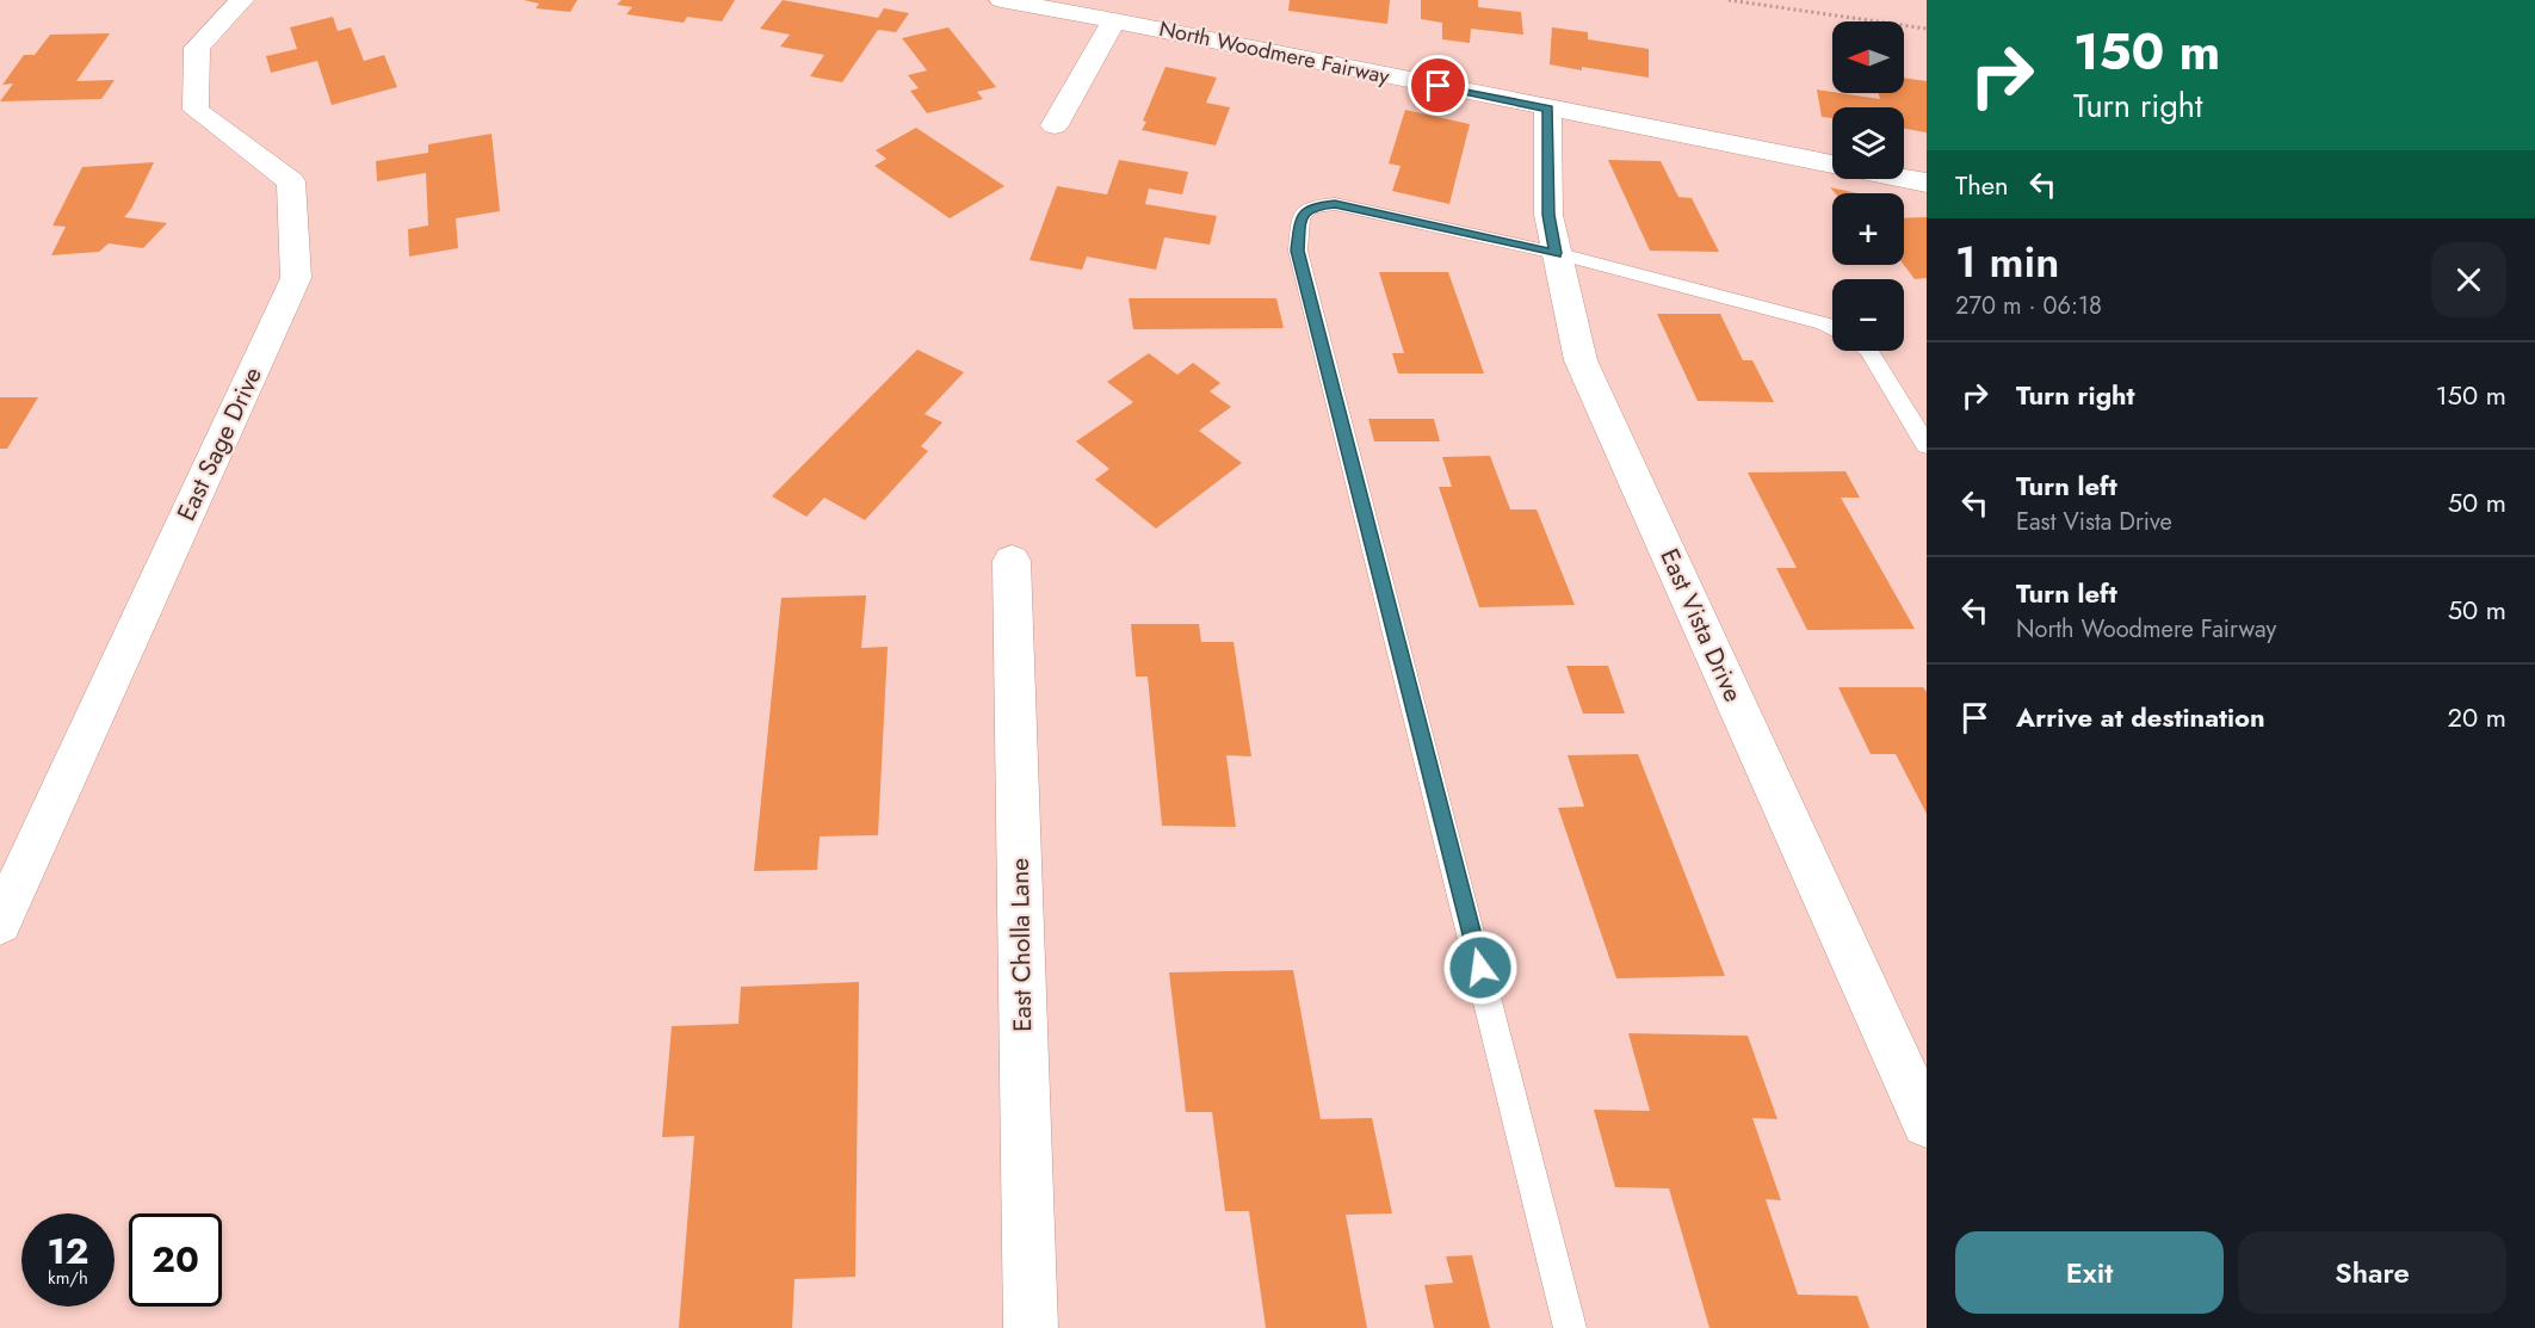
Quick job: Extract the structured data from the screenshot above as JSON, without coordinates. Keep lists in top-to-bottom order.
{
  "streets": {
    "street": [
      "North Woodmere Fairway",
      "East Sage Drive",
      "East Vista Drive",
      "East Cholla Lane"
    ]
  },
  "crossings": [
    ["North Woodmere Fairway", "East Vista Drive"]
  ],
  "north": "left",
  "page": {
    "turn": ["150 m", "Turn right"],
    "map_buttons": ["+", "−"],
    "then": "Then",
    "heading": ["1 min", "270 m · 06:18"],
    "list": [
      {
        "name": "Turn right",
        "value": "150 m"
      },
      {
        "name": "Turn left",
        "note": "East Vista Drive",
        "value": "50 m"
      },
      {
        "name": "Turn left",
        "note": "North Woodmere Fairway",
        "value": "50 m"
      },
      {
        "name": "Arrive at destination",
        "value": "20 m"
      }
    ],
    "speed": "12 km/h",
    "limit": "20",
    "buttons": ["Exit", "Share"]
  }
}
